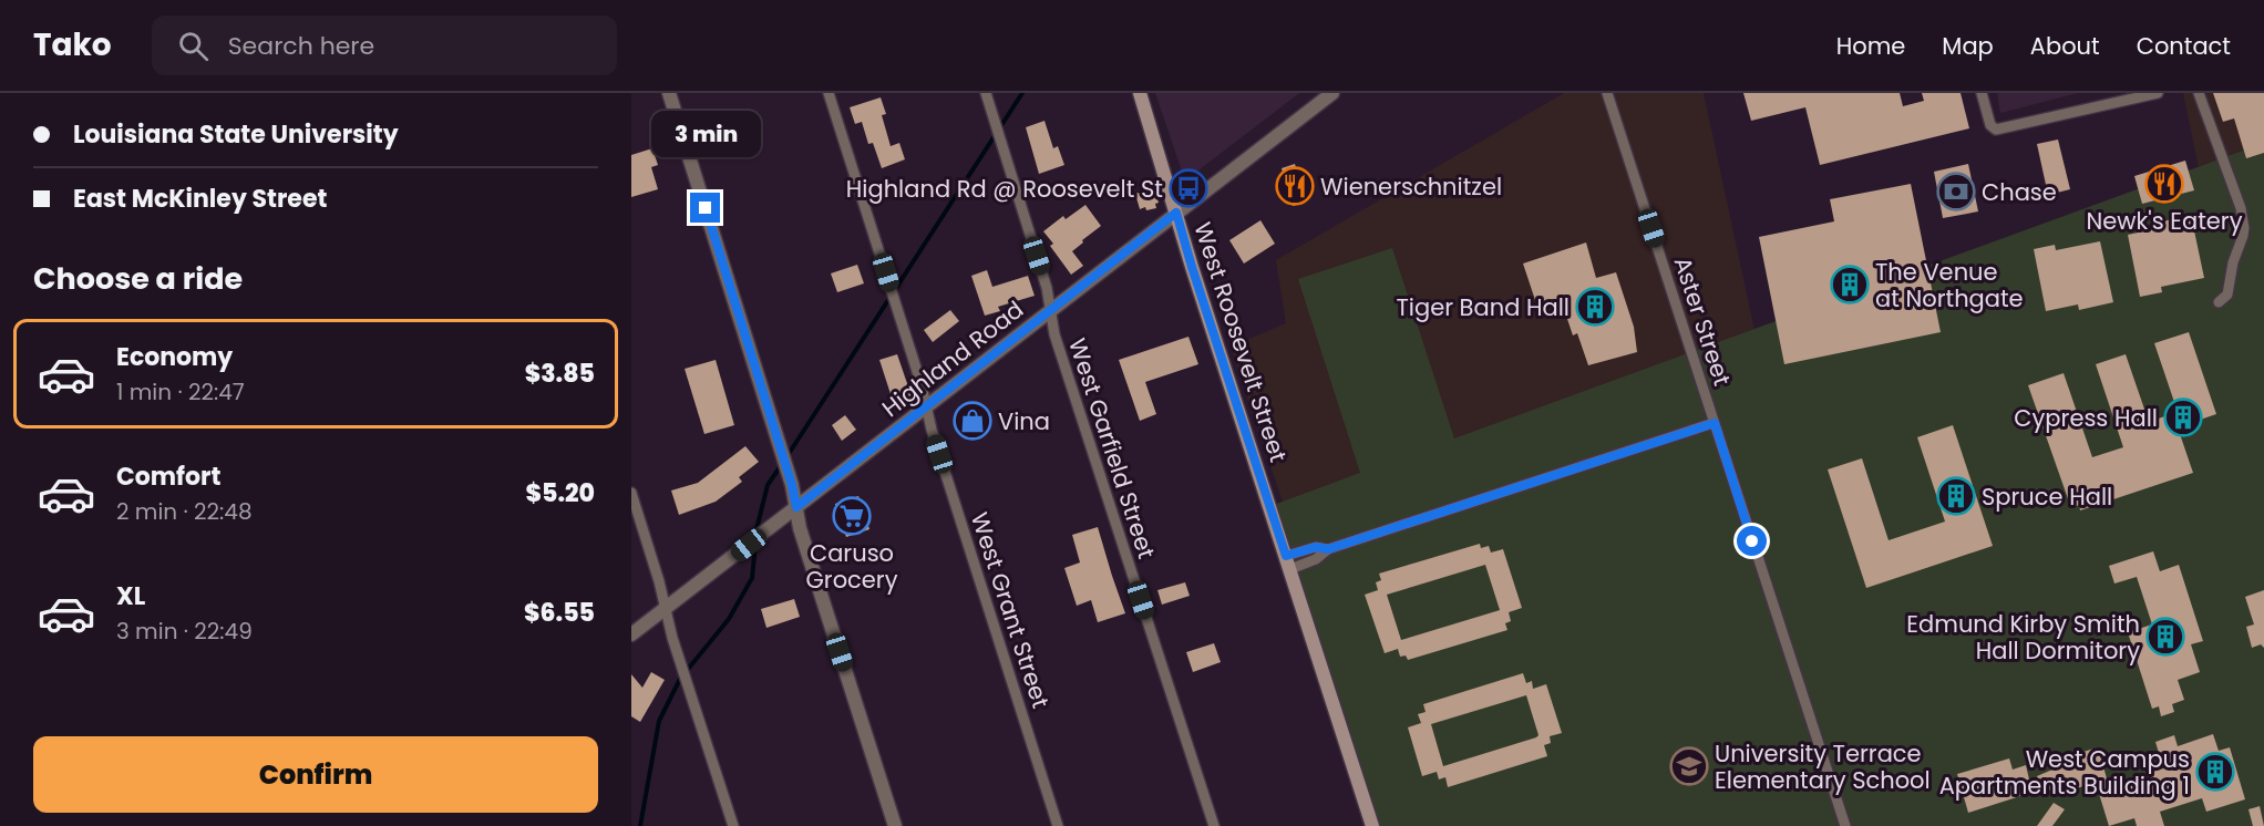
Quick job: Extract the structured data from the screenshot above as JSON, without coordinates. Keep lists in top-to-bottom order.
{
  "streets": {
    "main road": ["West Roosevelt Street"],
    "street": [
      "Aster Street",
      "Highland Road",
      "West Garfield Street",
      "West Grant Street"
    ]
  },
  "crossings": [
    ["West Roosevelt Street", "Highland Road"],
    ["Highland Road", "West Garfield Street"],
    ["Highland Road", "West Grant Street"]
  ],
  "places": {
    "restaurant": ["Newk's Eatery", "Wienerschnitzel"],
    "bus stop": ["Highland Rd @ Roosevelt St"],
    "bank": ["Chase"],
    "building": [
      "The Venue at Northgate",
      "Tiger Band Hall",
      "Cypress Hall",
      "Spruce Hall",
      "Edmund Kirby Smith Hall Dormitory",
      "West Campus Apartments Building 1"
    ],
    "shop": ["Vina"],
    "supermarket": ["Caruso Grocery"],
    "school or university": ["University Terrace Elementary School"]
  },
  "page": {
    "header": "Tako",
    "search": "Search here",
    "nav": [
      "Home",
      "Map",
      "About",
      "Contact"
    ],
    "banner": ["Louisiana State University", "East McKinley Street"],
    "bubble": "3 min",
    "heading": "Choose a ride",
    "list": [
      {
        "name": "Economy",
        "note": "1 min · 22:47",
        "value": "$3.85"
      },
      {
        "name": "Comfort",
        "note": "2 min · 22:48",
        "value": "$5.20"
      },
      {
        "name": "XL",
        "note": "3 min · 22:49",
        "value": "$6.55"
      }
    ],
    "buttons": "Confirm"
  }
}
